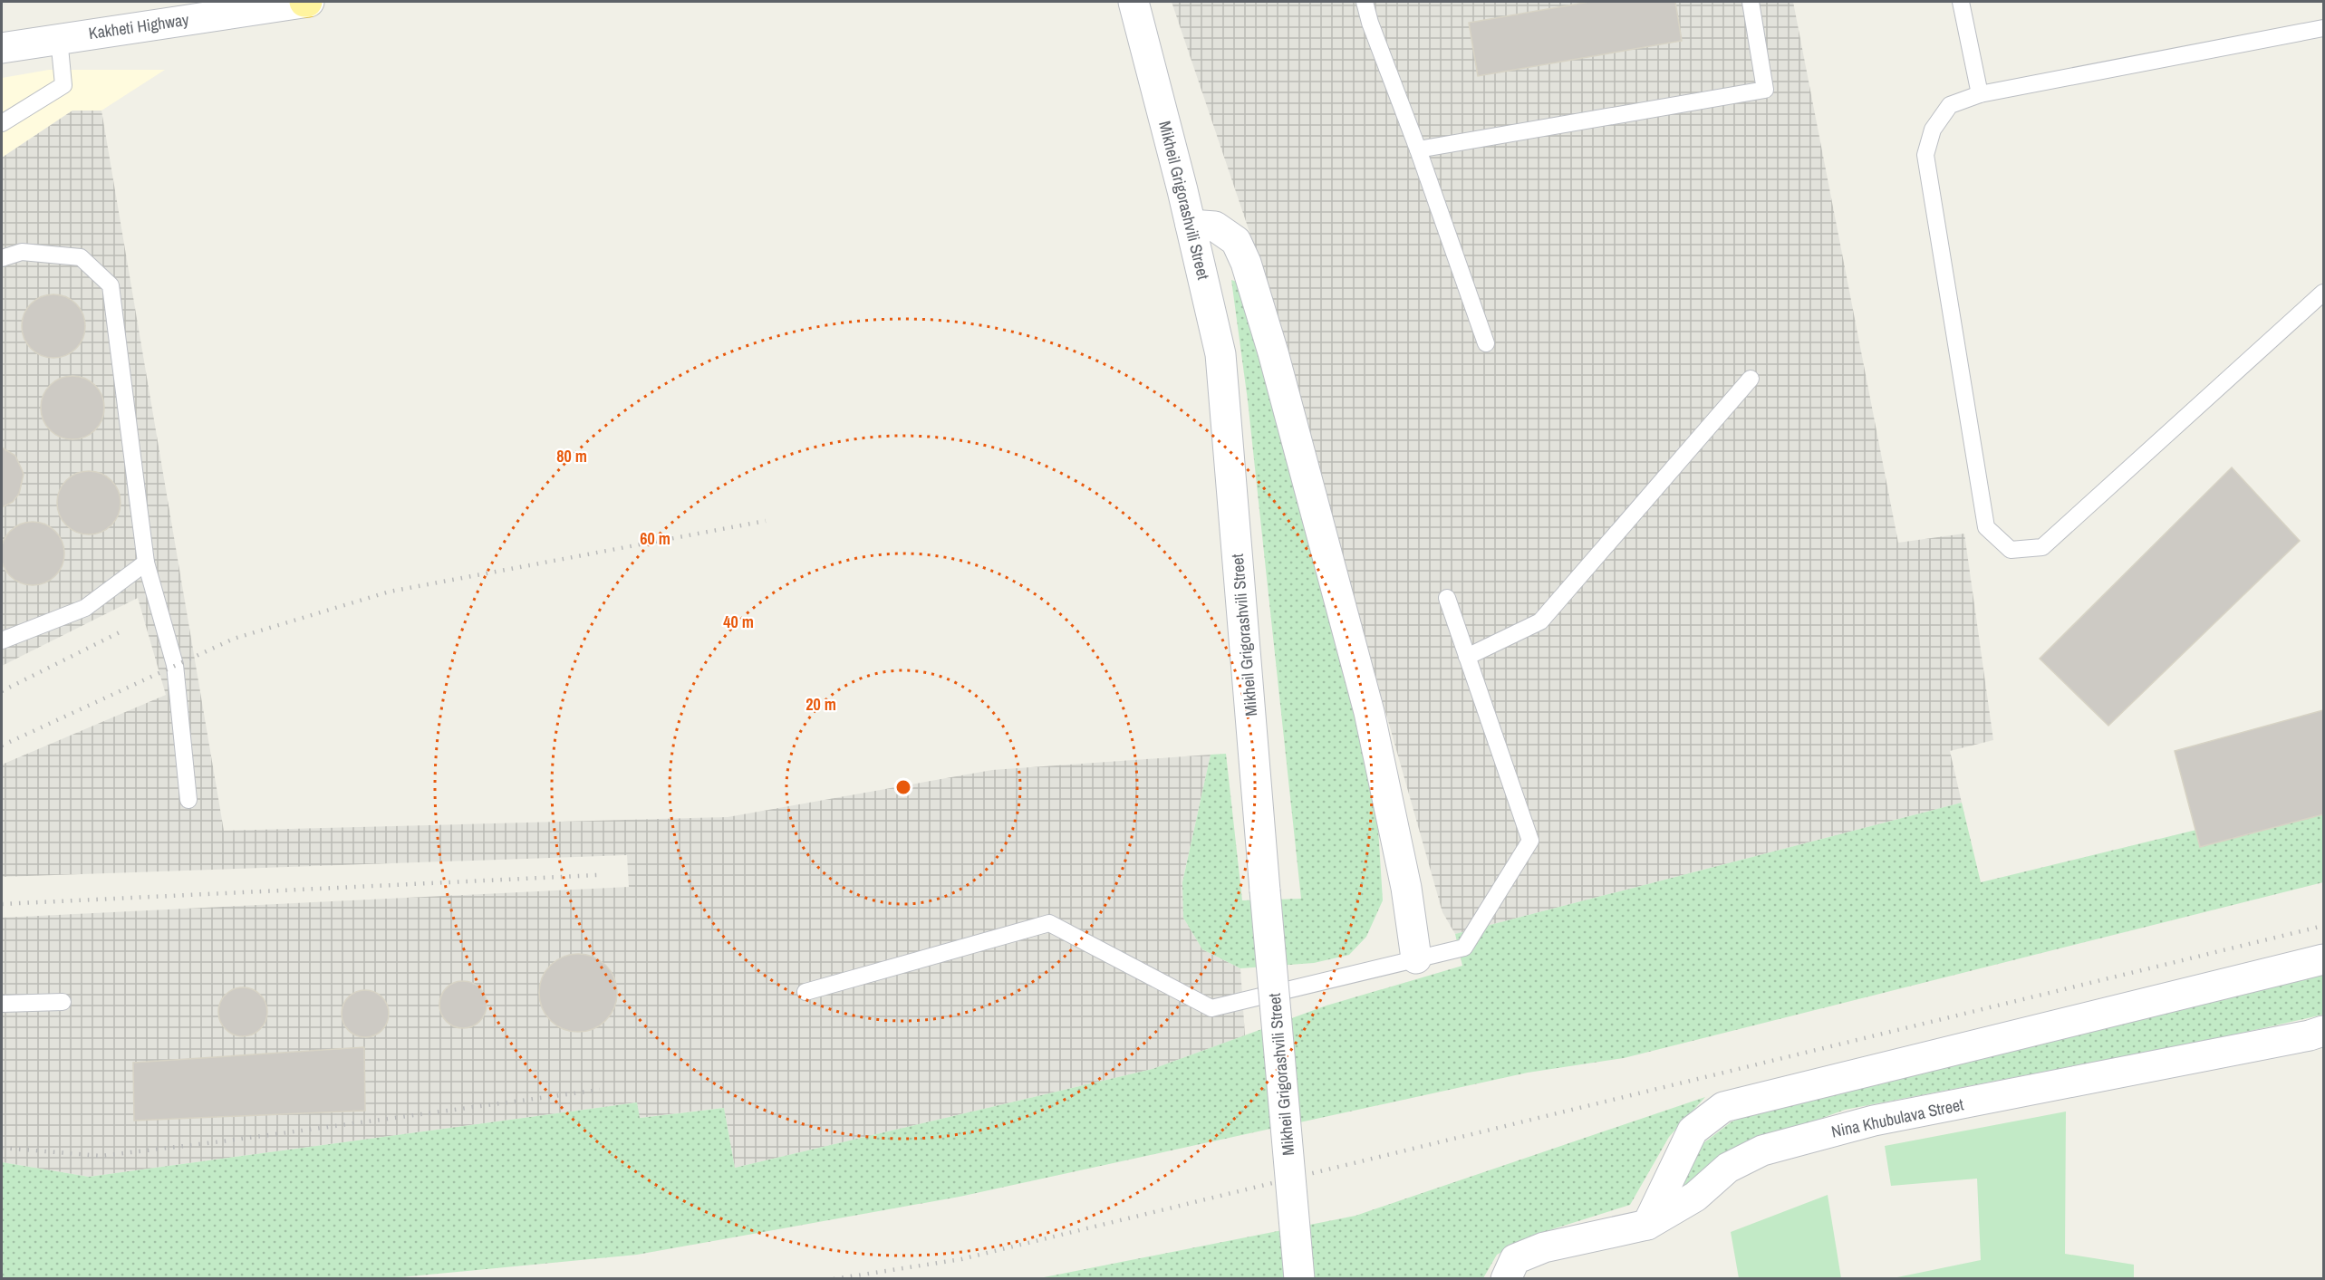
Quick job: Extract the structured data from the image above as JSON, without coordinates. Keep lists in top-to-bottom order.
{
  "streets": {
    "street": ["Kakheti Highway", "Mikheil Grigorashvili Street", "Nina Khubulava Street"]
  },
  "rings": [
    "80 m",
    "60 m",
    "40 m",
    "20 m"
  ]
}
